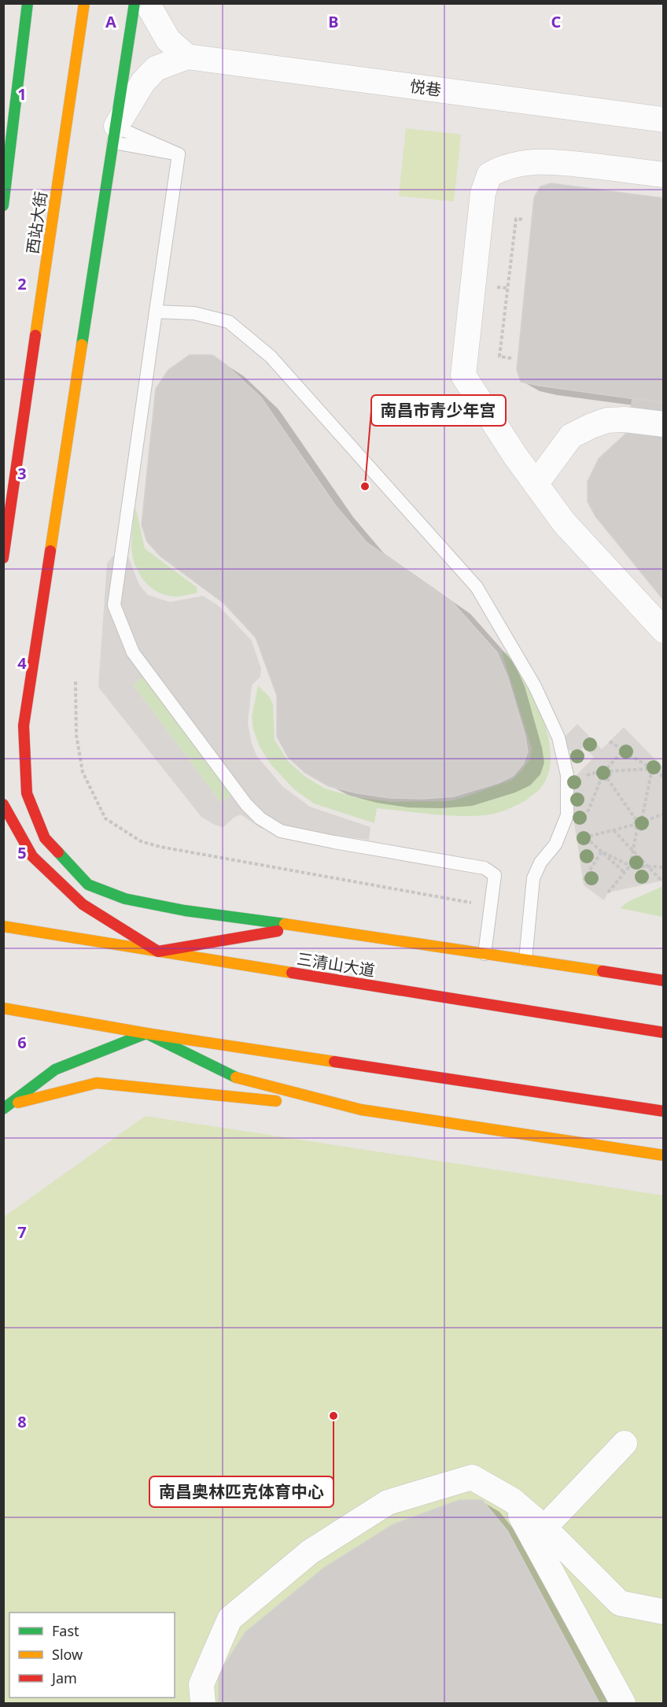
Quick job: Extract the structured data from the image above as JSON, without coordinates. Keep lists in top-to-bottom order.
{
  "streets": {
    "main road": ["西站大街", "三清山大道"],
    "street": ["悦巷"]
  },
  "places": ["南昌市青少年宫", "南昌奥林匹克体育中心"],
  "legend": ["Fast", "Slow", "Jam"],
  "grid": {
    "columns": ["A", "B", "C"],
    "rows": [
      "1",
      "2",
      "3",
      "4",
      "5",
      "6",
      "7",
      "8"
    ]
  }
}
